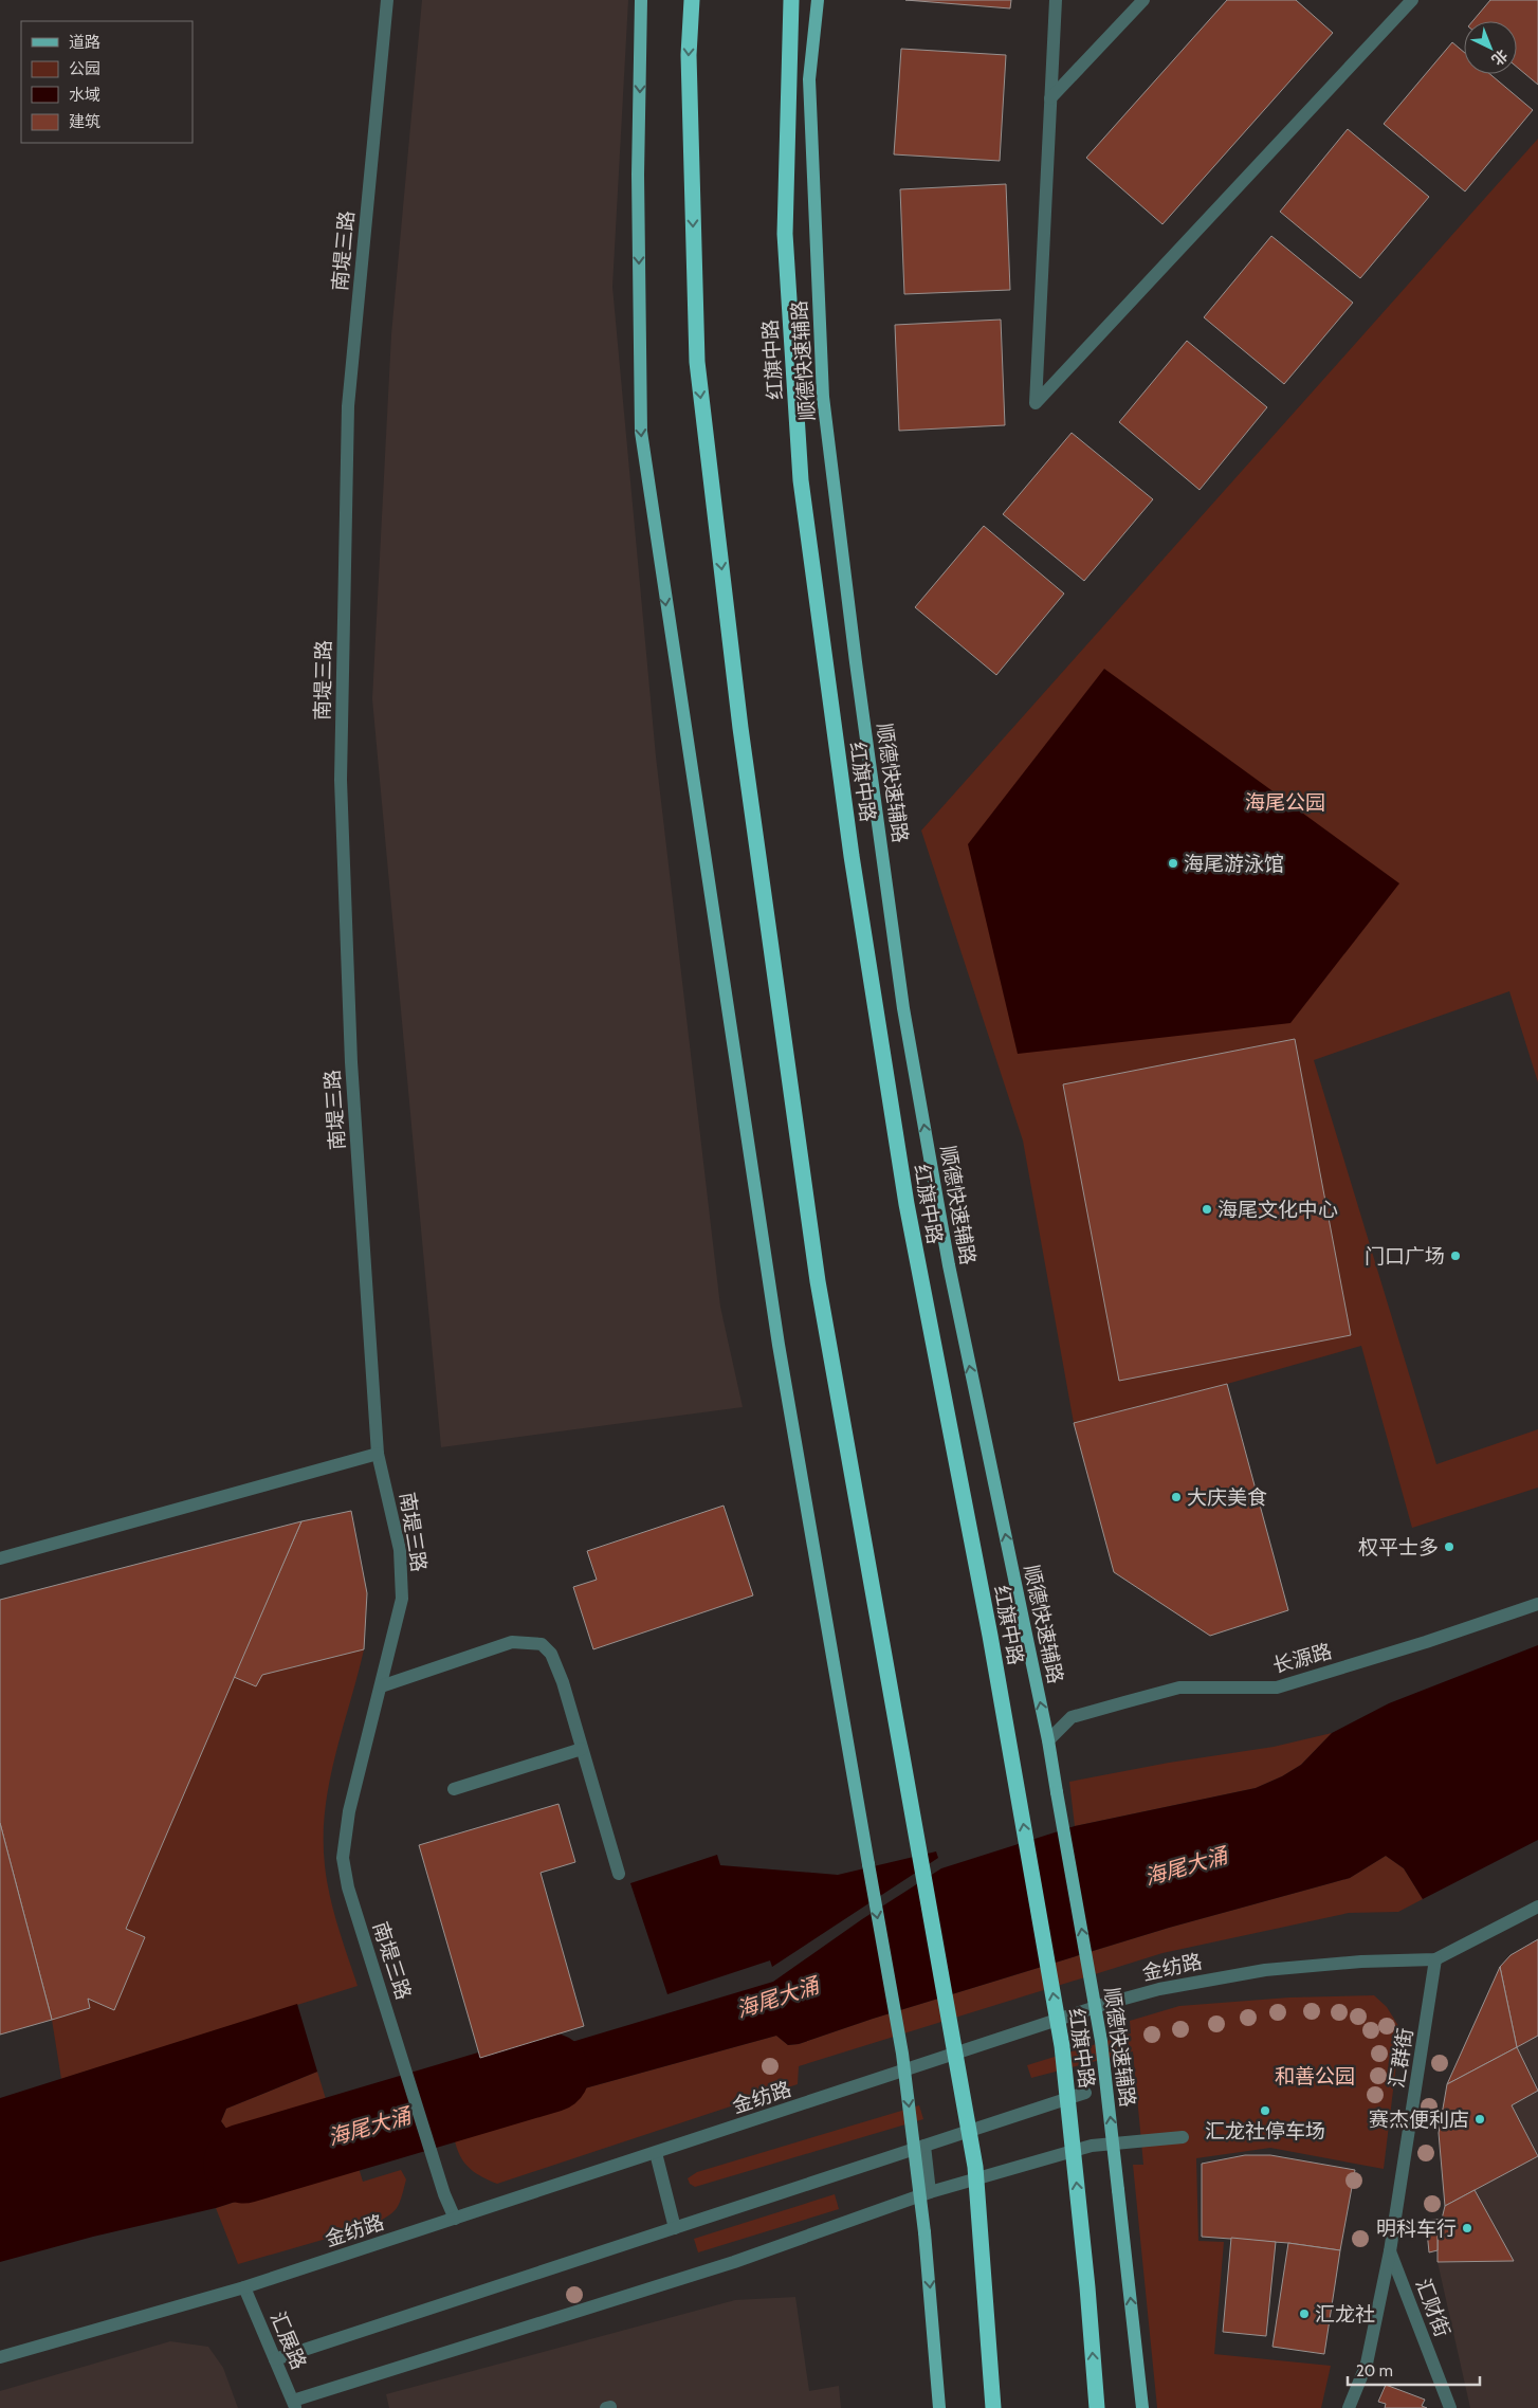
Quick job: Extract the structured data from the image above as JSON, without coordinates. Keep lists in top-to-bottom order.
{
  "streets": {
    "highway": ["红旗中路"],
    "main road": ["顺德快速辅路"],
    "street": [
      "南堤三路",
      "长源路",
      "金纺路",
      "汇群街",
      "汇财街",
      "汇展路"
    ]
  },
  "crossings": [
    ["南堤三路", "金纺路"],
    ["顺德快速辅路", "长源路"],
    ["金纺路", "汇群街"],
    ["金纺路", "汇展路"],
    ["汇群街", "汇财街"]
  ],
  "one_way": ["顺德快速辅路"],
  "water": ["海尾大涌"],
  "parks": ["海尾公园", "和善公园"],
  "places": [
    "海尾游泳馆",
    "海尾文化中心",
    "门口广场",
    "大庆美食",
    "权平士多",
    "汇龙社停车场",
    "赛杰便利店",
    "明科车行",
    "汇龙社"
  ],
  "legend": [
    "道路",
    "公园",
    "水域",
    "建筑"
  ],
  "scale_bar": "20 m",
  "north": "bottom right"
}
